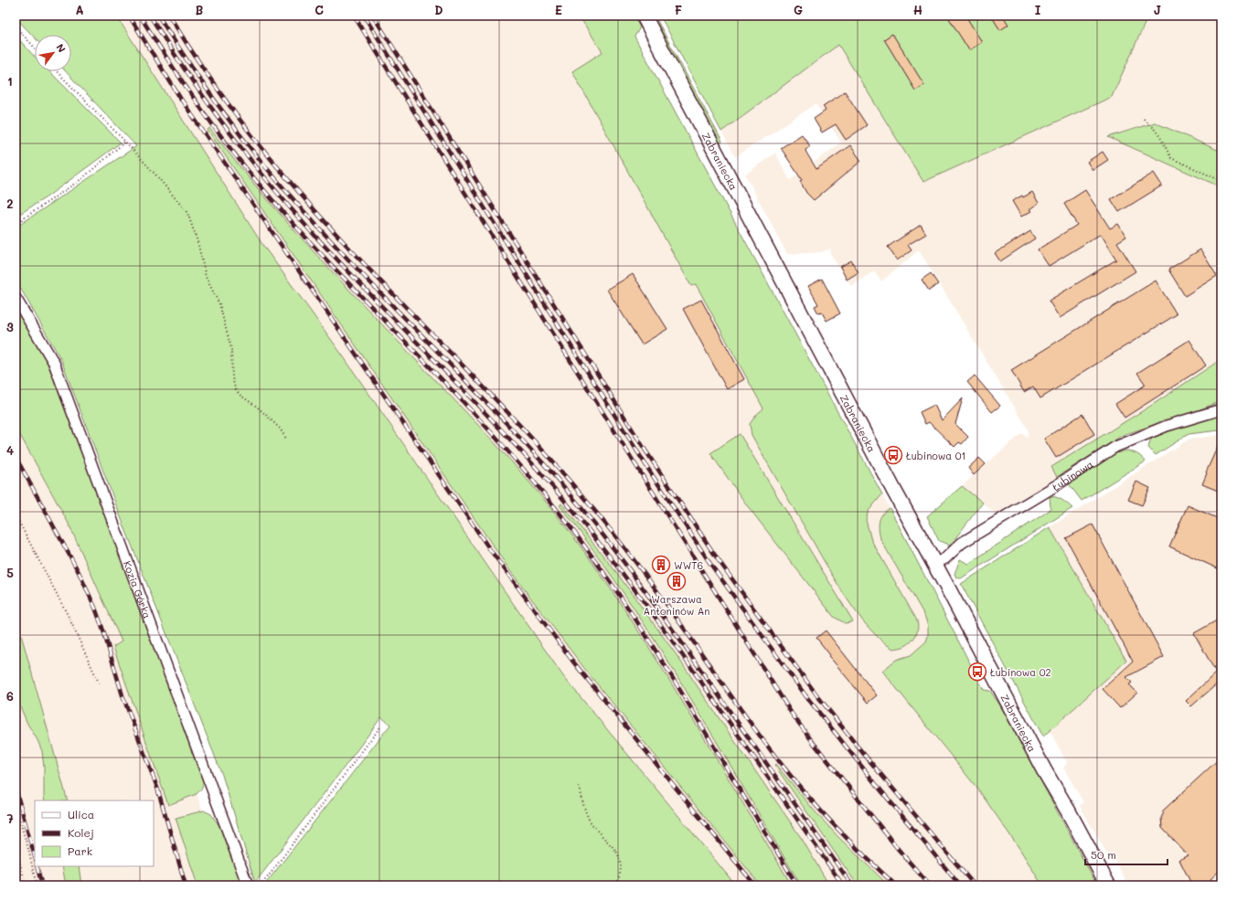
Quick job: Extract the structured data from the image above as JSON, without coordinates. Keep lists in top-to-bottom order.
{
  "streets": {
    "main road": ["Zabraniecka"],
    "street": ["Łubinowa", "Kozia Górka"]
  },
  "crossings": [
    ["Zabraniecka", "Łubinowa"]
  ],
  "places": {
    "bus stop": ["Łubinowa 01", "Łubinowa 02"],
    "building": ["WWT6", "Warszawa Antoninów An"]
  },
  "legend": ["Ulica", "Kolej", "Park"],
  "scale_bar": "50 m",
  "north": "top right",
  "grid": {
    "columns": [
      "A",
      "B",
      "C",
      "D",
      "E",
      "F",
      "G",
      "H",
      "I",
      "J"
    ],
    "rows": [
      "1",
      "2",
      "3",
      "4",
      "5",
      "6",
      "7"
    ]
  }
}
